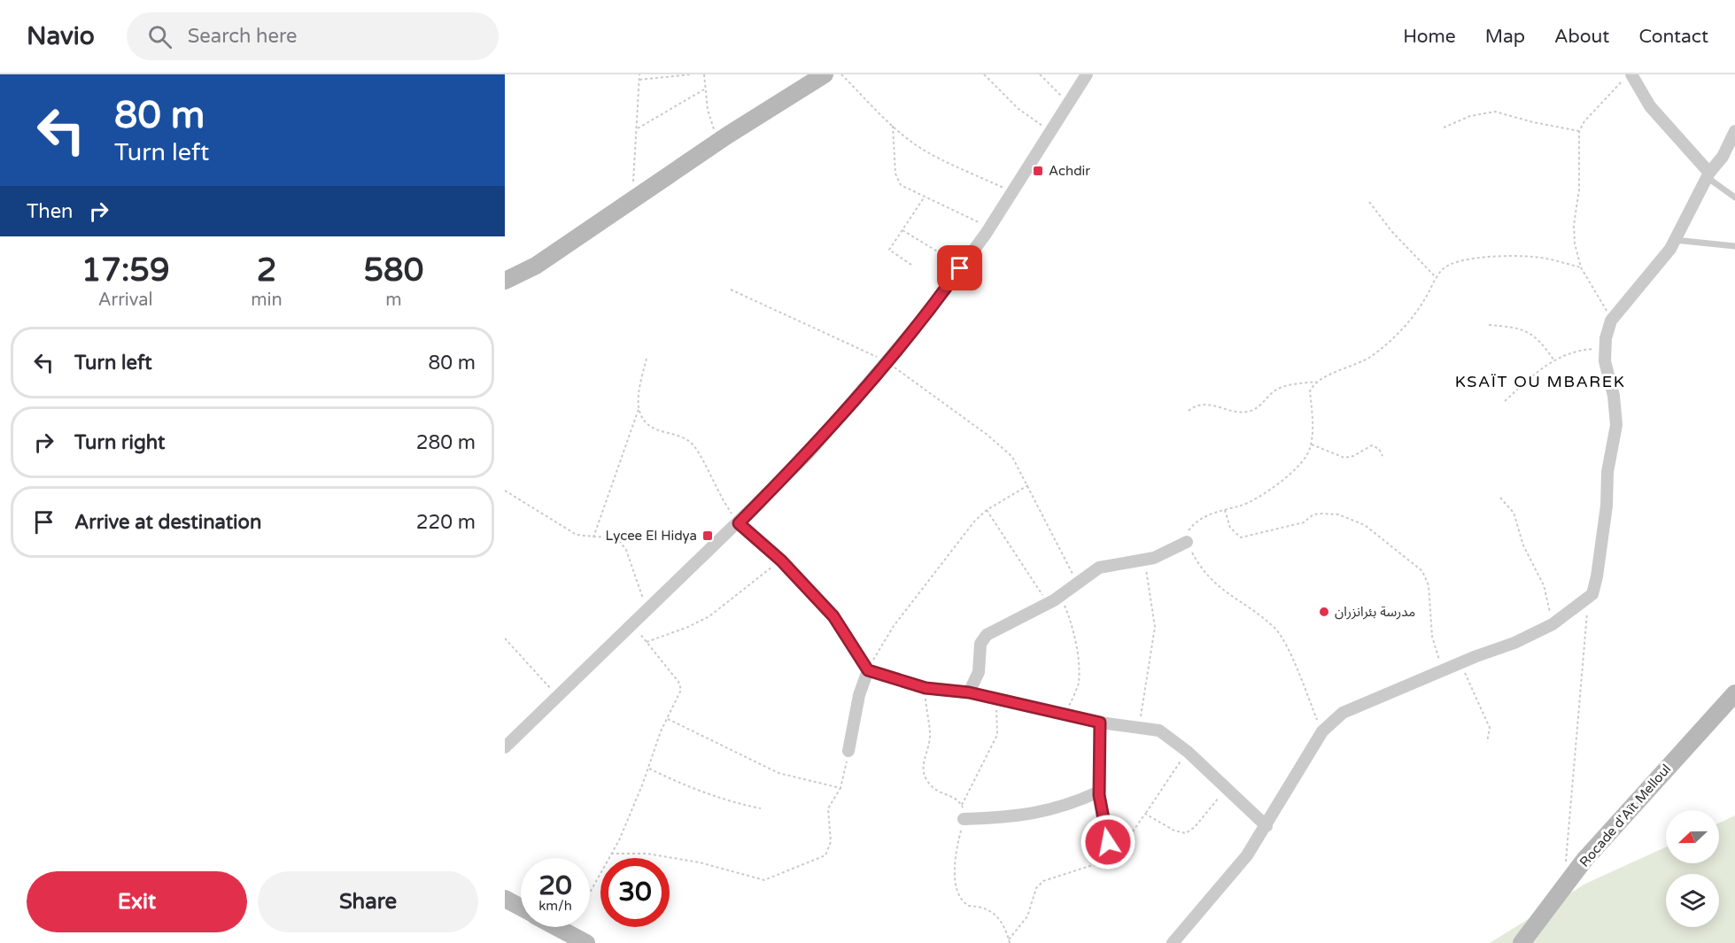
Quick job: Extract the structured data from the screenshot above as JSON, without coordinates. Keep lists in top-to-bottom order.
{
  "streets": {
    "street": ["Rocade d'Aït Melloul"]
  },
  "districts": ["KSAÏT OU MBAREK"],
  "places": {
    "transit": ["Achdir", "Lycee El Hidya"],
    "other": ["مدرسة بئرانزران"]
  },
  "north": "left",
  "page": {
    "header": "Navio",
    "search": "Search here",
    "nav": [
      "Home",
      "Map",
      "About",
      "Contact"
    ],
    "turn": ["80 m", "Turn left"],
    "then": "Then",
    "eta": [
      "17:59",
      "Arrival",
      "2",
      "min",
      "580",
      "m"
    ],
    "list": [
      {
        "name": "Turn left",
        "value": "80 m"
      },
      {
        "name": "Turn right",
        "value": "280 m"
      },
      {
        "name": "Arrive at destination",
        "value": "220 m"
      }
    ],
    "speed": "20 km/h",
    "limit": "30",
    "buttons": ["Exit", "Share"]
  }
}
